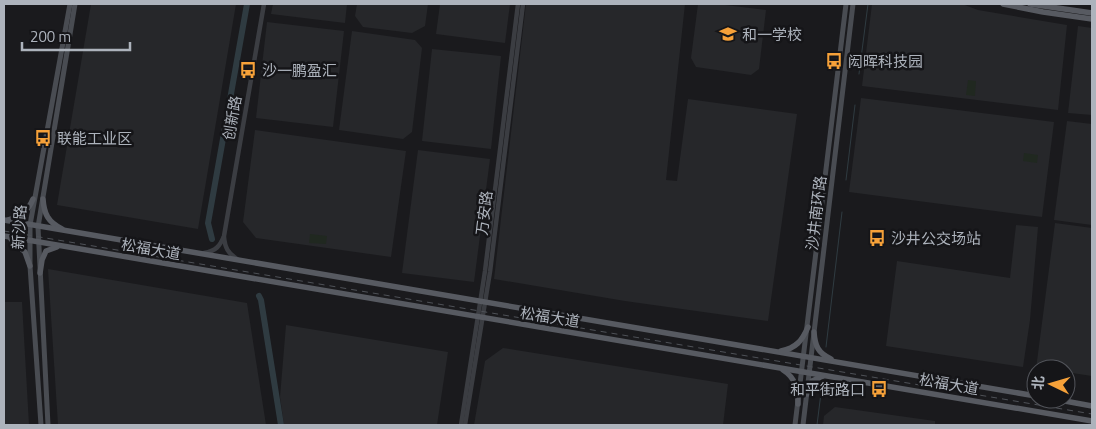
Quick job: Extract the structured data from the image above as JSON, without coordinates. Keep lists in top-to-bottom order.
{
  "streets": {
    "main road": ["沙井南环路", "新沙路", "松福大道"],
    "street": ["创新路", "万安路"]
  },
  "crossings": [
    ["万安路", "松福大道"],
    ["沙井南环路", "松福大道"],
    ["新沙路", "松福大道"]
  ],
  "places": {
    "school or university": ["和一学校"],
    "bus stop": [
      "闳晖科技园",
      "沙一鹏盈汇",
      "联能工业区",
      "沙井公交场站",
      "和平街路口"
    ]
  },
  "scale_bar": "200 m",
  "north": "left"
}
